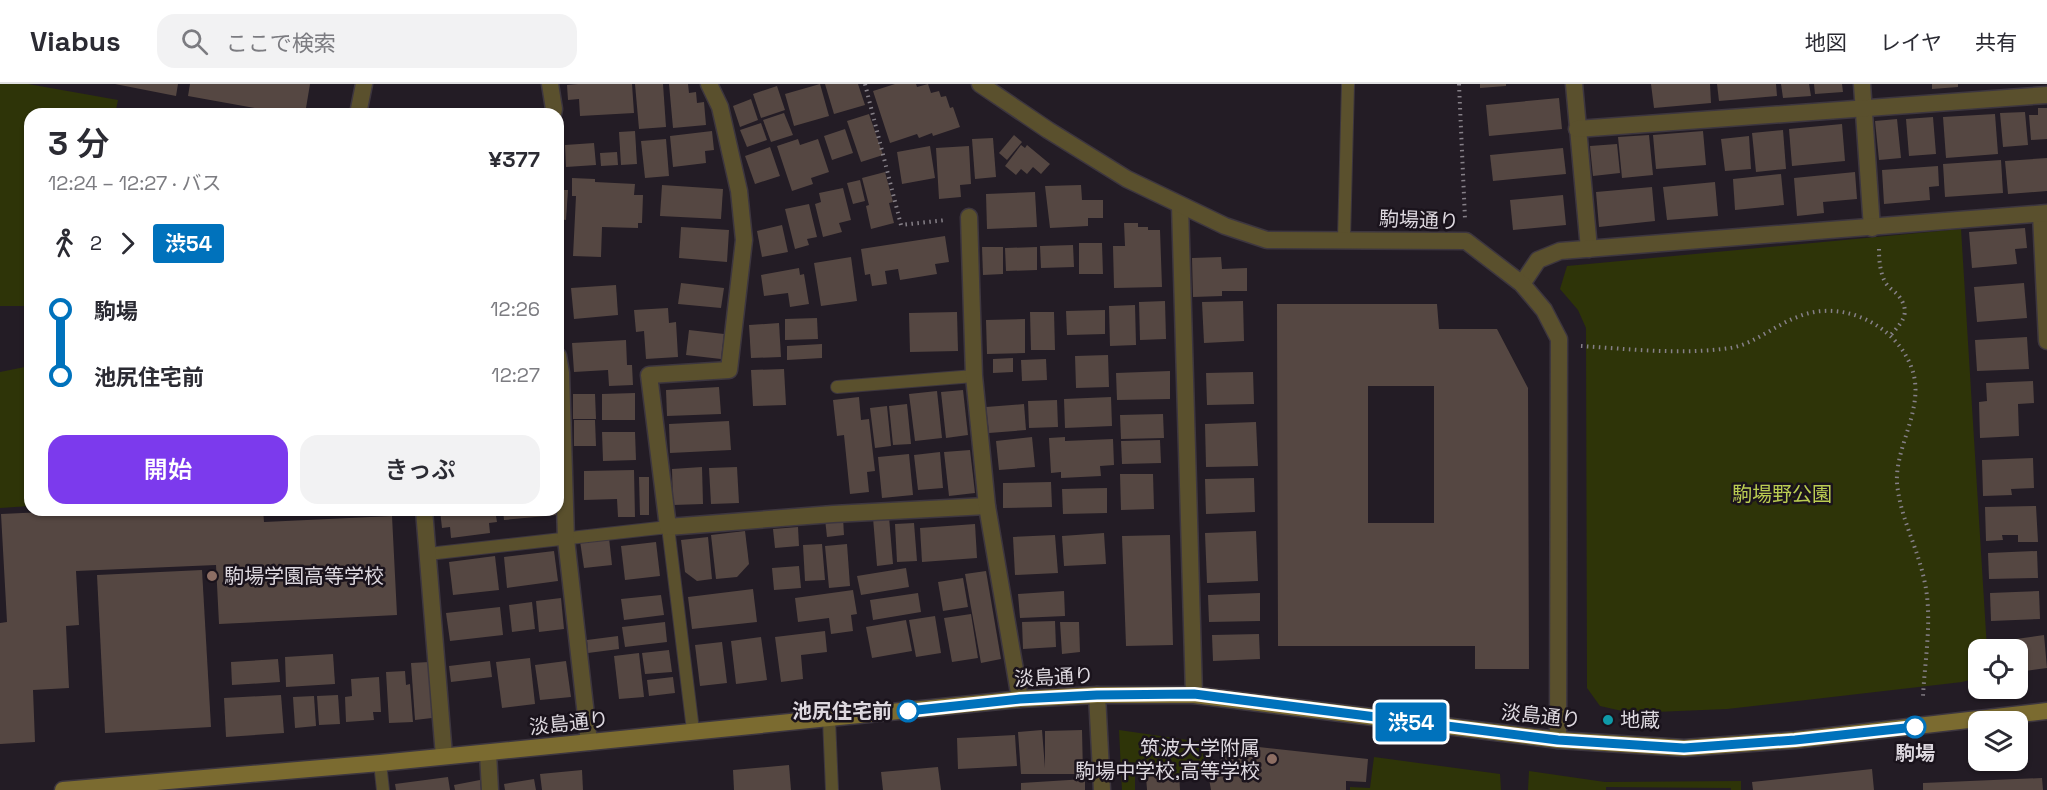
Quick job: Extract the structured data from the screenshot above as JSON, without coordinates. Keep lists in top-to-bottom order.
{
  "streets": {
    "main road": ["淡島通り"],
    "street": ["駒場通り"]
  },
  "crossings": [
    ["駒場通り", "淡島通り"]
  ],
  "parks": ["駒場野公園"],
  "places": [
    "駒場学園高等学校",
    "池尻住宅前",
    "地蔵",
    "駒場",
    "筑波大学附属 駒場中学校,高等学校"
  ],
  "lines": ["bus line 渋54"],
  "page": {
    "header": "Viabus",
    "search": "ここで検索",
    "nav": ["地図", "レイヤ", "共有"],
    "on_map": "渋54",
    "heading": ["3 分", "12:24 – 12:27 · バス", "¥377"],
    "legs": ["2", "渋54"],
    "list": [
      {
        "name": "駒場",
        "value": "12:26"
      },
      {
        "name": "池尻住宅前",
        "value": "12:27"
      }
    ],
    "buttons": ["開始", "きっぷ"]
  }
}
